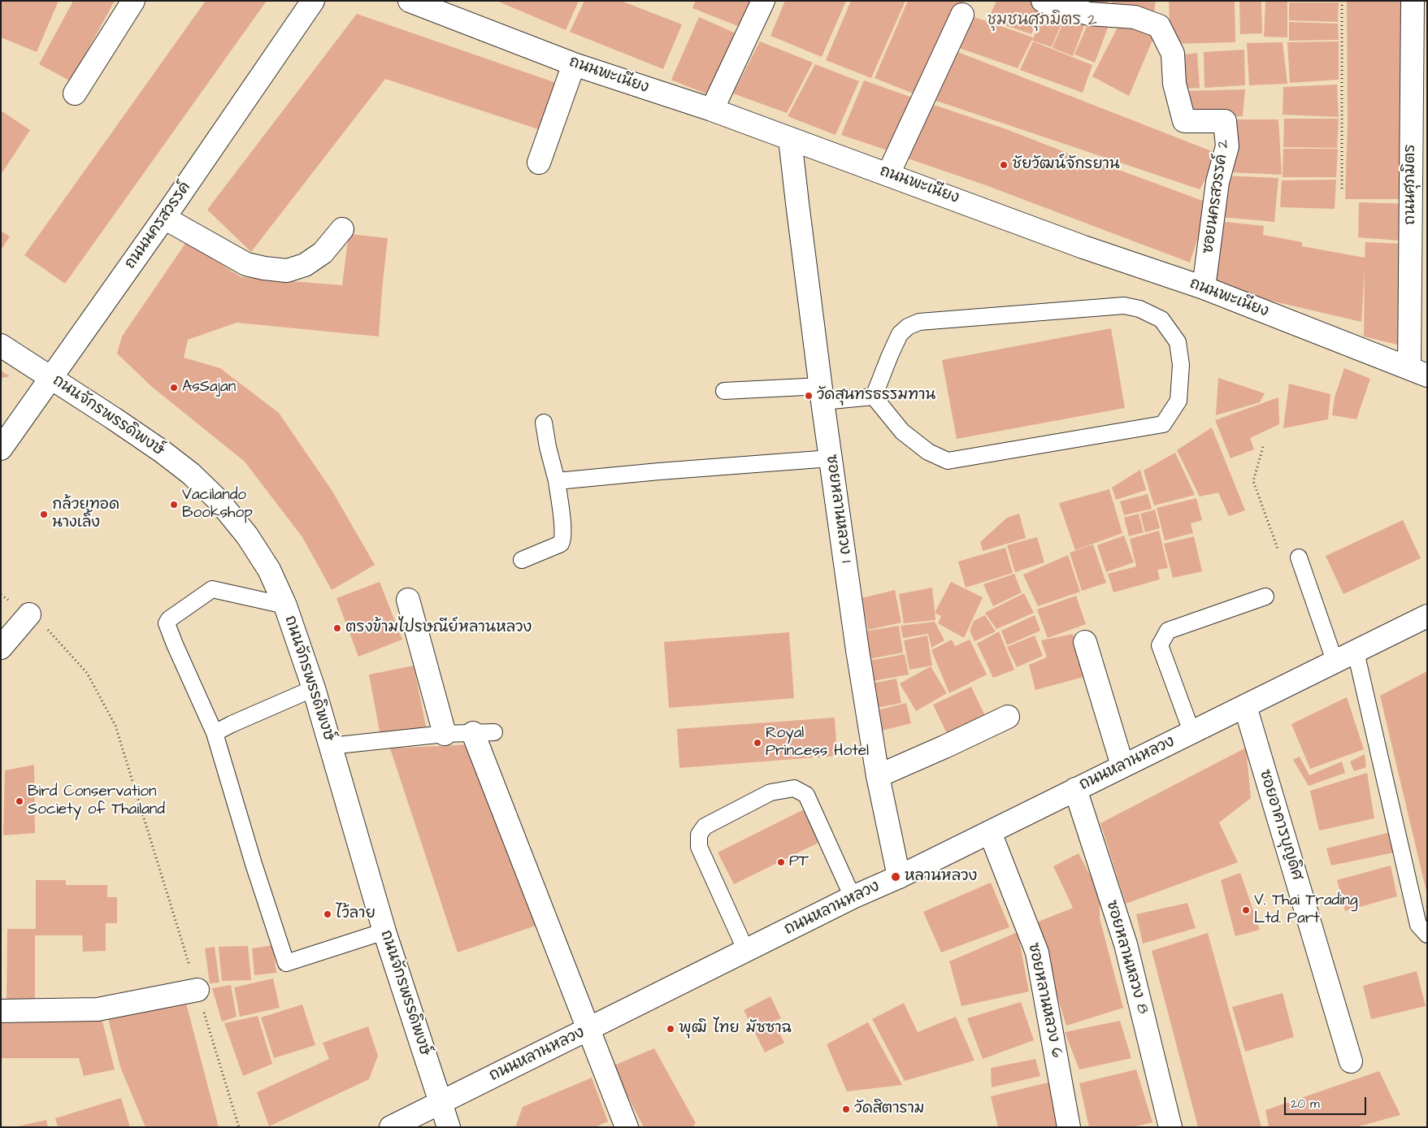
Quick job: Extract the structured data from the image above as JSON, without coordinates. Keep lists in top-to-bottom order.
{
  "streets": {
    "street": [
      "ถนนพะเนียง",
      "ถนนศุภมิตร",
      "ซอยนครสวรรค์ 2",
      "ถนนนครสวรรค์",
      "ถนนจักรพรรดิพงษ์",
      "ซอยหลานหลวง 1",
      "ถนนหลานหลวง",
      "ซอยอาคารบุญดิศ",
      "ซอยหลานหลวง 8",
      "ซอยหลานหลวง 6"
    ]
  },
  "crossings": [
    ["ถนนพะเนียง", "ถนนศุภมิตร"],
    ["ถนนพะเนียง", "ซอยนครสวรรค์ 2"],
    ["ถนนพะเนียง", "ซอยหลานหลวง 1"],
    ["ถนนนครสวรรค์", "ถนนจักรพรรดิพงษ์"],
    ["ถนนจักรพรรดิพงษ์", "ถนนหลานหลวง"],
    ["ซอยหลานหลวง 1", "ถนนหลานหลวง"],
    ["ถนนหลานหลวง", "ซอยอาคารบุญดิศ"],
    ["ถนนหลานหลวง", "ซอยหลานหลวง 8"],
    ["ถนนหลานหลวง", "ซอยหลานหลวง 6"]
  ],
  "districts": ["ชุมชนศุภมิตร 2"],
  "places": [
    "ชัยวัฒน์จักรยาน",
    "AsSajan",
    "วัดสุนทรธรรมทาน",
    "Vacilando Bookshop",
    "กล้วยทอด นางเลิ้ง",
    "ตรงข้ามไปรษณีย์หลานหลวง",
    "Royal Princess Hotel",
    "Bird Conservation Society of Thailand",
    "PT",
    "หลานหลวง",
    "V. Thai Trading Ltd. Part",
    "ไว้ลาย",
    "พุฒิ ไทย มัซซาฉ",
    "วัดสิตาราม"
  ],
  "scale_bar": "20 m"
}
